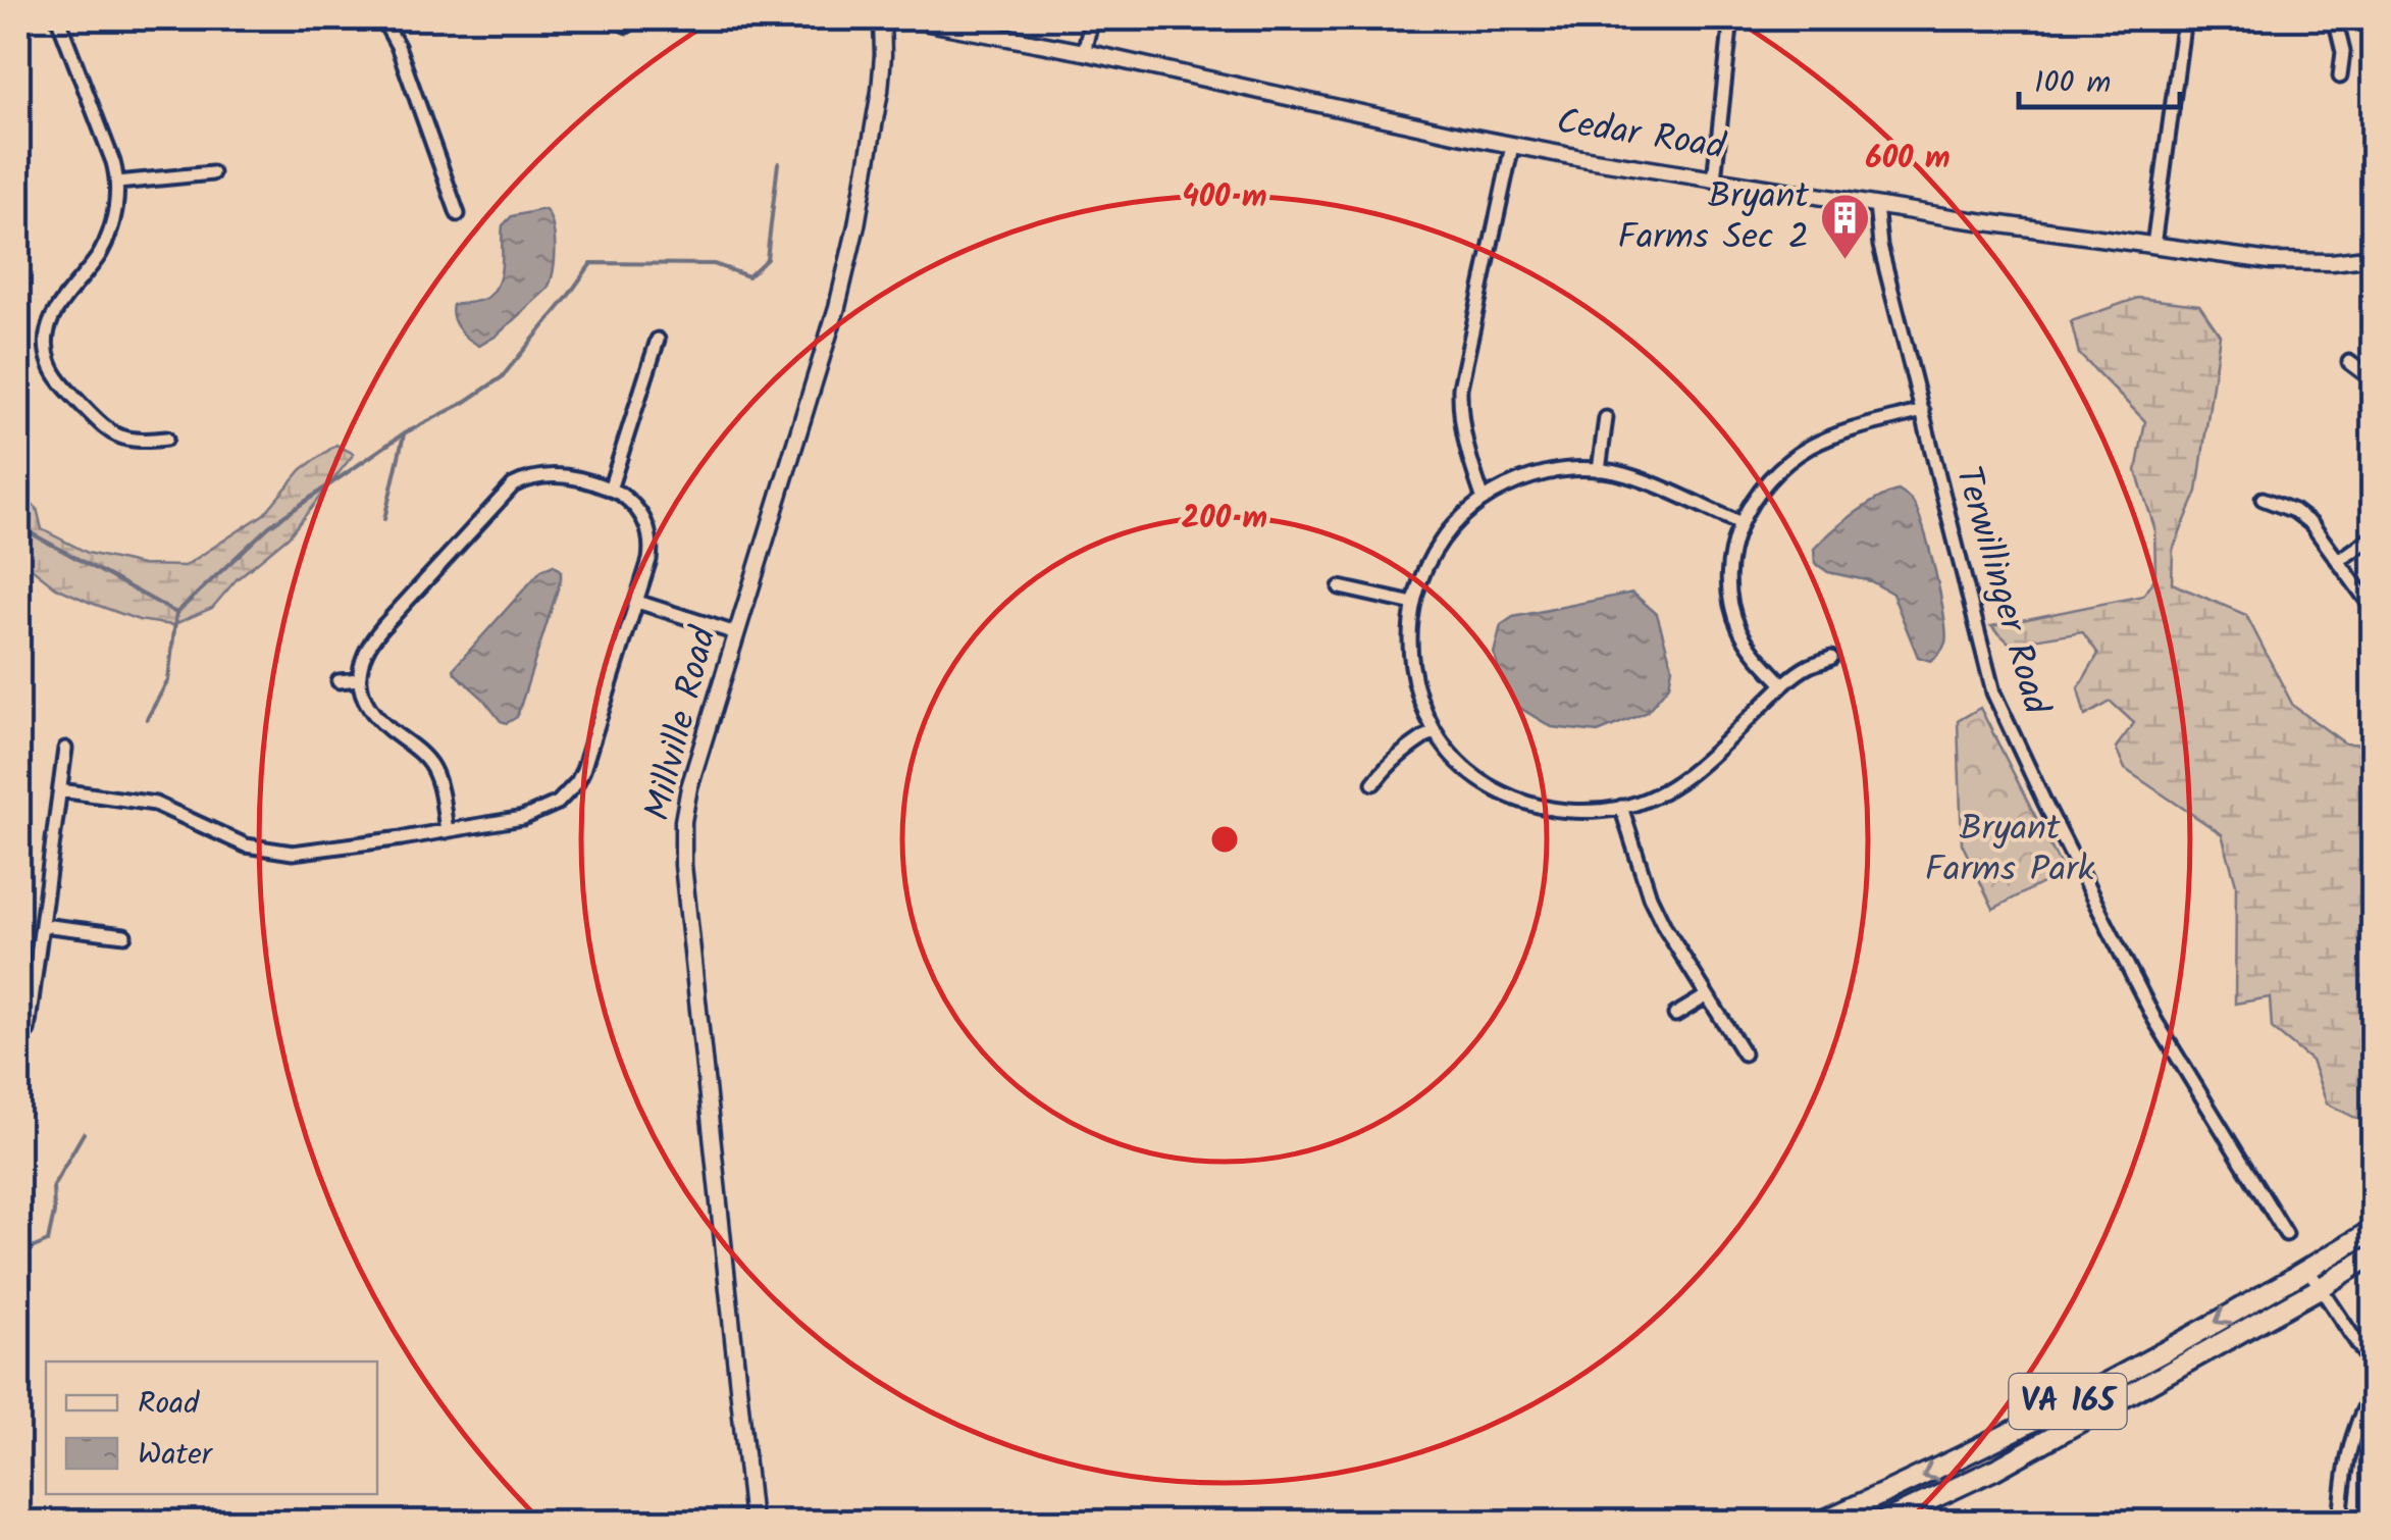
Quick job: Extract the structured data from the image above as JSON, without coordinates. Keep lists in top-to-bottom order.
{
  "streets": {
    "main road": ["VA 165"],
    "street": ["Cedar Road", "Terwillinger Road", "Millville Road"]
  },
  "crossings": [
    ["Cedar Road", "Terwillinger Road"]
  ],
  "parks": ["Bryant Farms Park"],
  "places": {
    "building": ["Bryant Farms Sec 2"]
  },
  "legend": ["Road", "Water"],
  "scale_bar": "100 m",
  "rings": ["600 m", "400 m", "200 m"]
}
